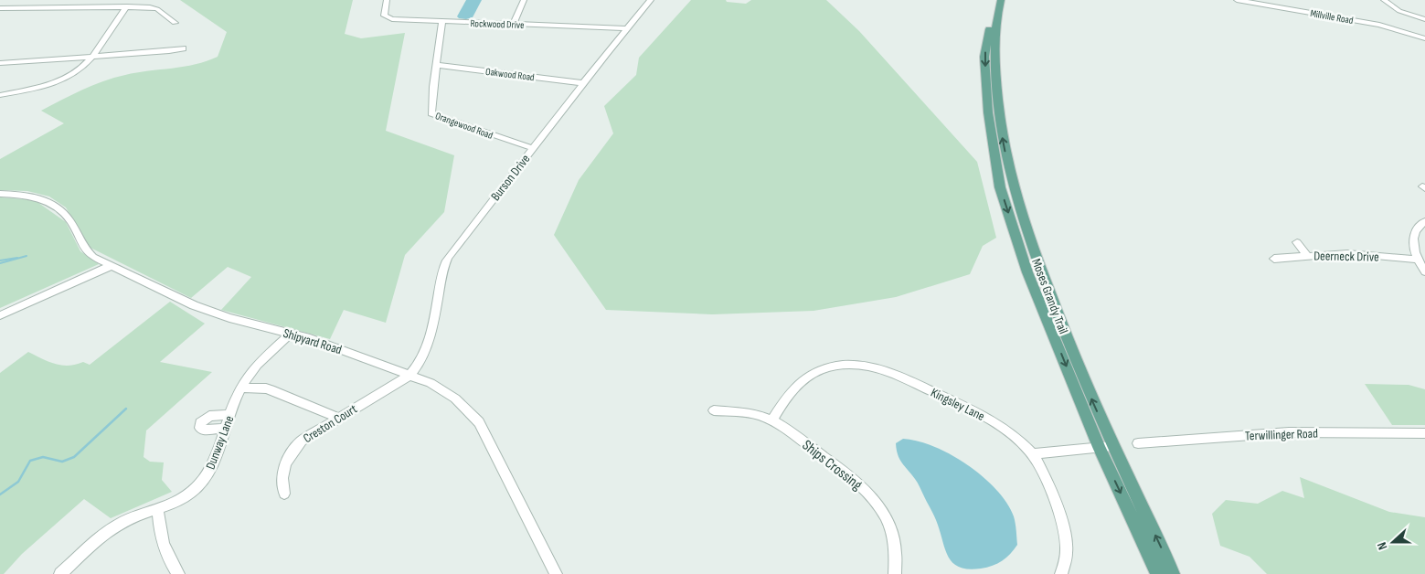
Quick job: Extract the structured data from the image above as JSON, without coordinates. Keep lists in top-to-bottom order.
{
  "streets": {
    "main road": ["Moses Grandy Trail"],
    "street": [
      "Millville Road",
      "Rockwood Drive",
      "Oakwood Road",
      "Orangewood Road",
      "Burson Drive",
      "Deerneck Drive",
      "Shipyard Road",
      "Kingsley Lane",
      "Creston Court",
      "Terwillinger Road",
      "Dunway Lane",
      "Ships Crossing"
    ]
  },
  "crossings": [
    ["Rockwood Drive", "Orangewood Road"],
    ["Rockwood Drive", "Burson Drive"],
    ["Oakwood Road", "Orangewood Road"],
    ["Oakwood Road", "Burson Drive"],
    ["Orangewood Road", "Burson Drive"],
    ["Burson Drive", "Shipyard Road"],
    ["Burson Drive", "Creston Court"],
    ["Shipyard Road", "Creston Court"],
    ["Shipyard Road", "Dunway Lane"],
    ["Kingsley Lane", "Ships Crossing"]
  ],
  "north": "left"
}
